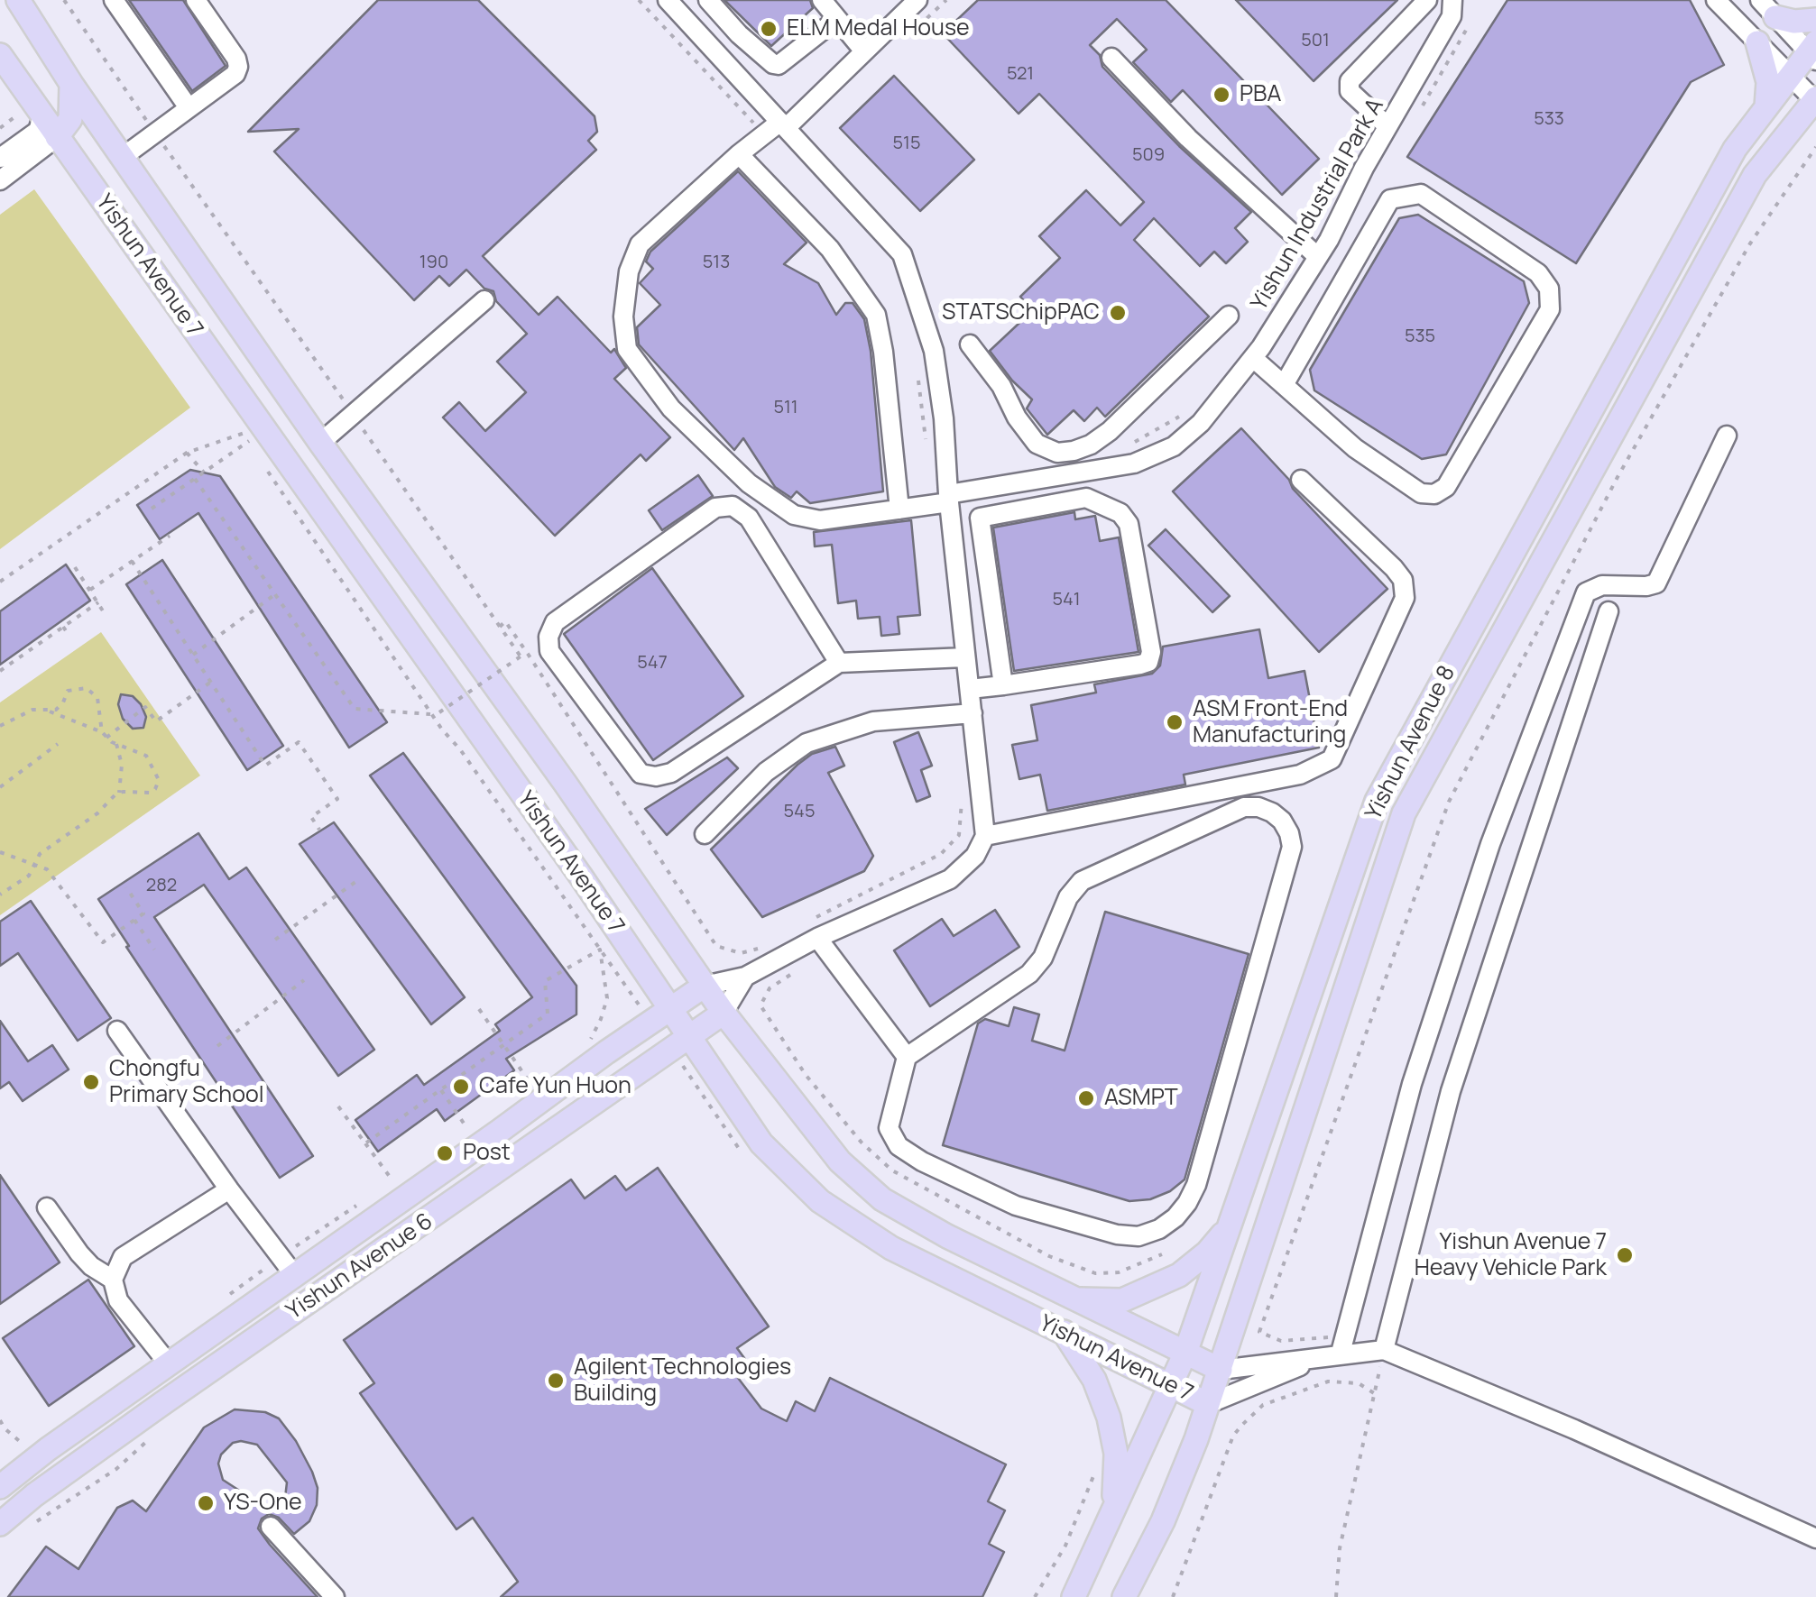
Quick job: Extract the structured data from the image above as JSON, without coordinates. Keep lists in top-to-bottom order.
{
  "streets": {
    "main road": ["Yishun Avenue 7", "Yishun Avenue 8", "Yishun Avenue 6"],
    "street": ["Yishun Industrial Park A"]
  },
  "crossings": [
    ["Yishun Avenue 7", "Yishun Avenue 8"],
    ["Yishun Avenue 7", "Yishun Avenue 6"]
  ],
  "places": [
    "ELM Medal House",
    "PBA",
    "STATSChipPAC",
    "ASM Front-End Manufacturing",
    "Chongfu Primary School",
    "Cafe Yun Huon",
    "ASMPT",
    "Post",
    "Yishun Avenue 7 Heavy Vehicle Park",
    "Agilent Technologies Building",
    "YS-One"
  ],
  "house_numbers": [
    "501",
    "521",
    "533",
    "515",
    "509",
    "190",
    "513",
    "535",
    "511",
    "541",
    "547",
    "545",
    "282"
  ]
}
